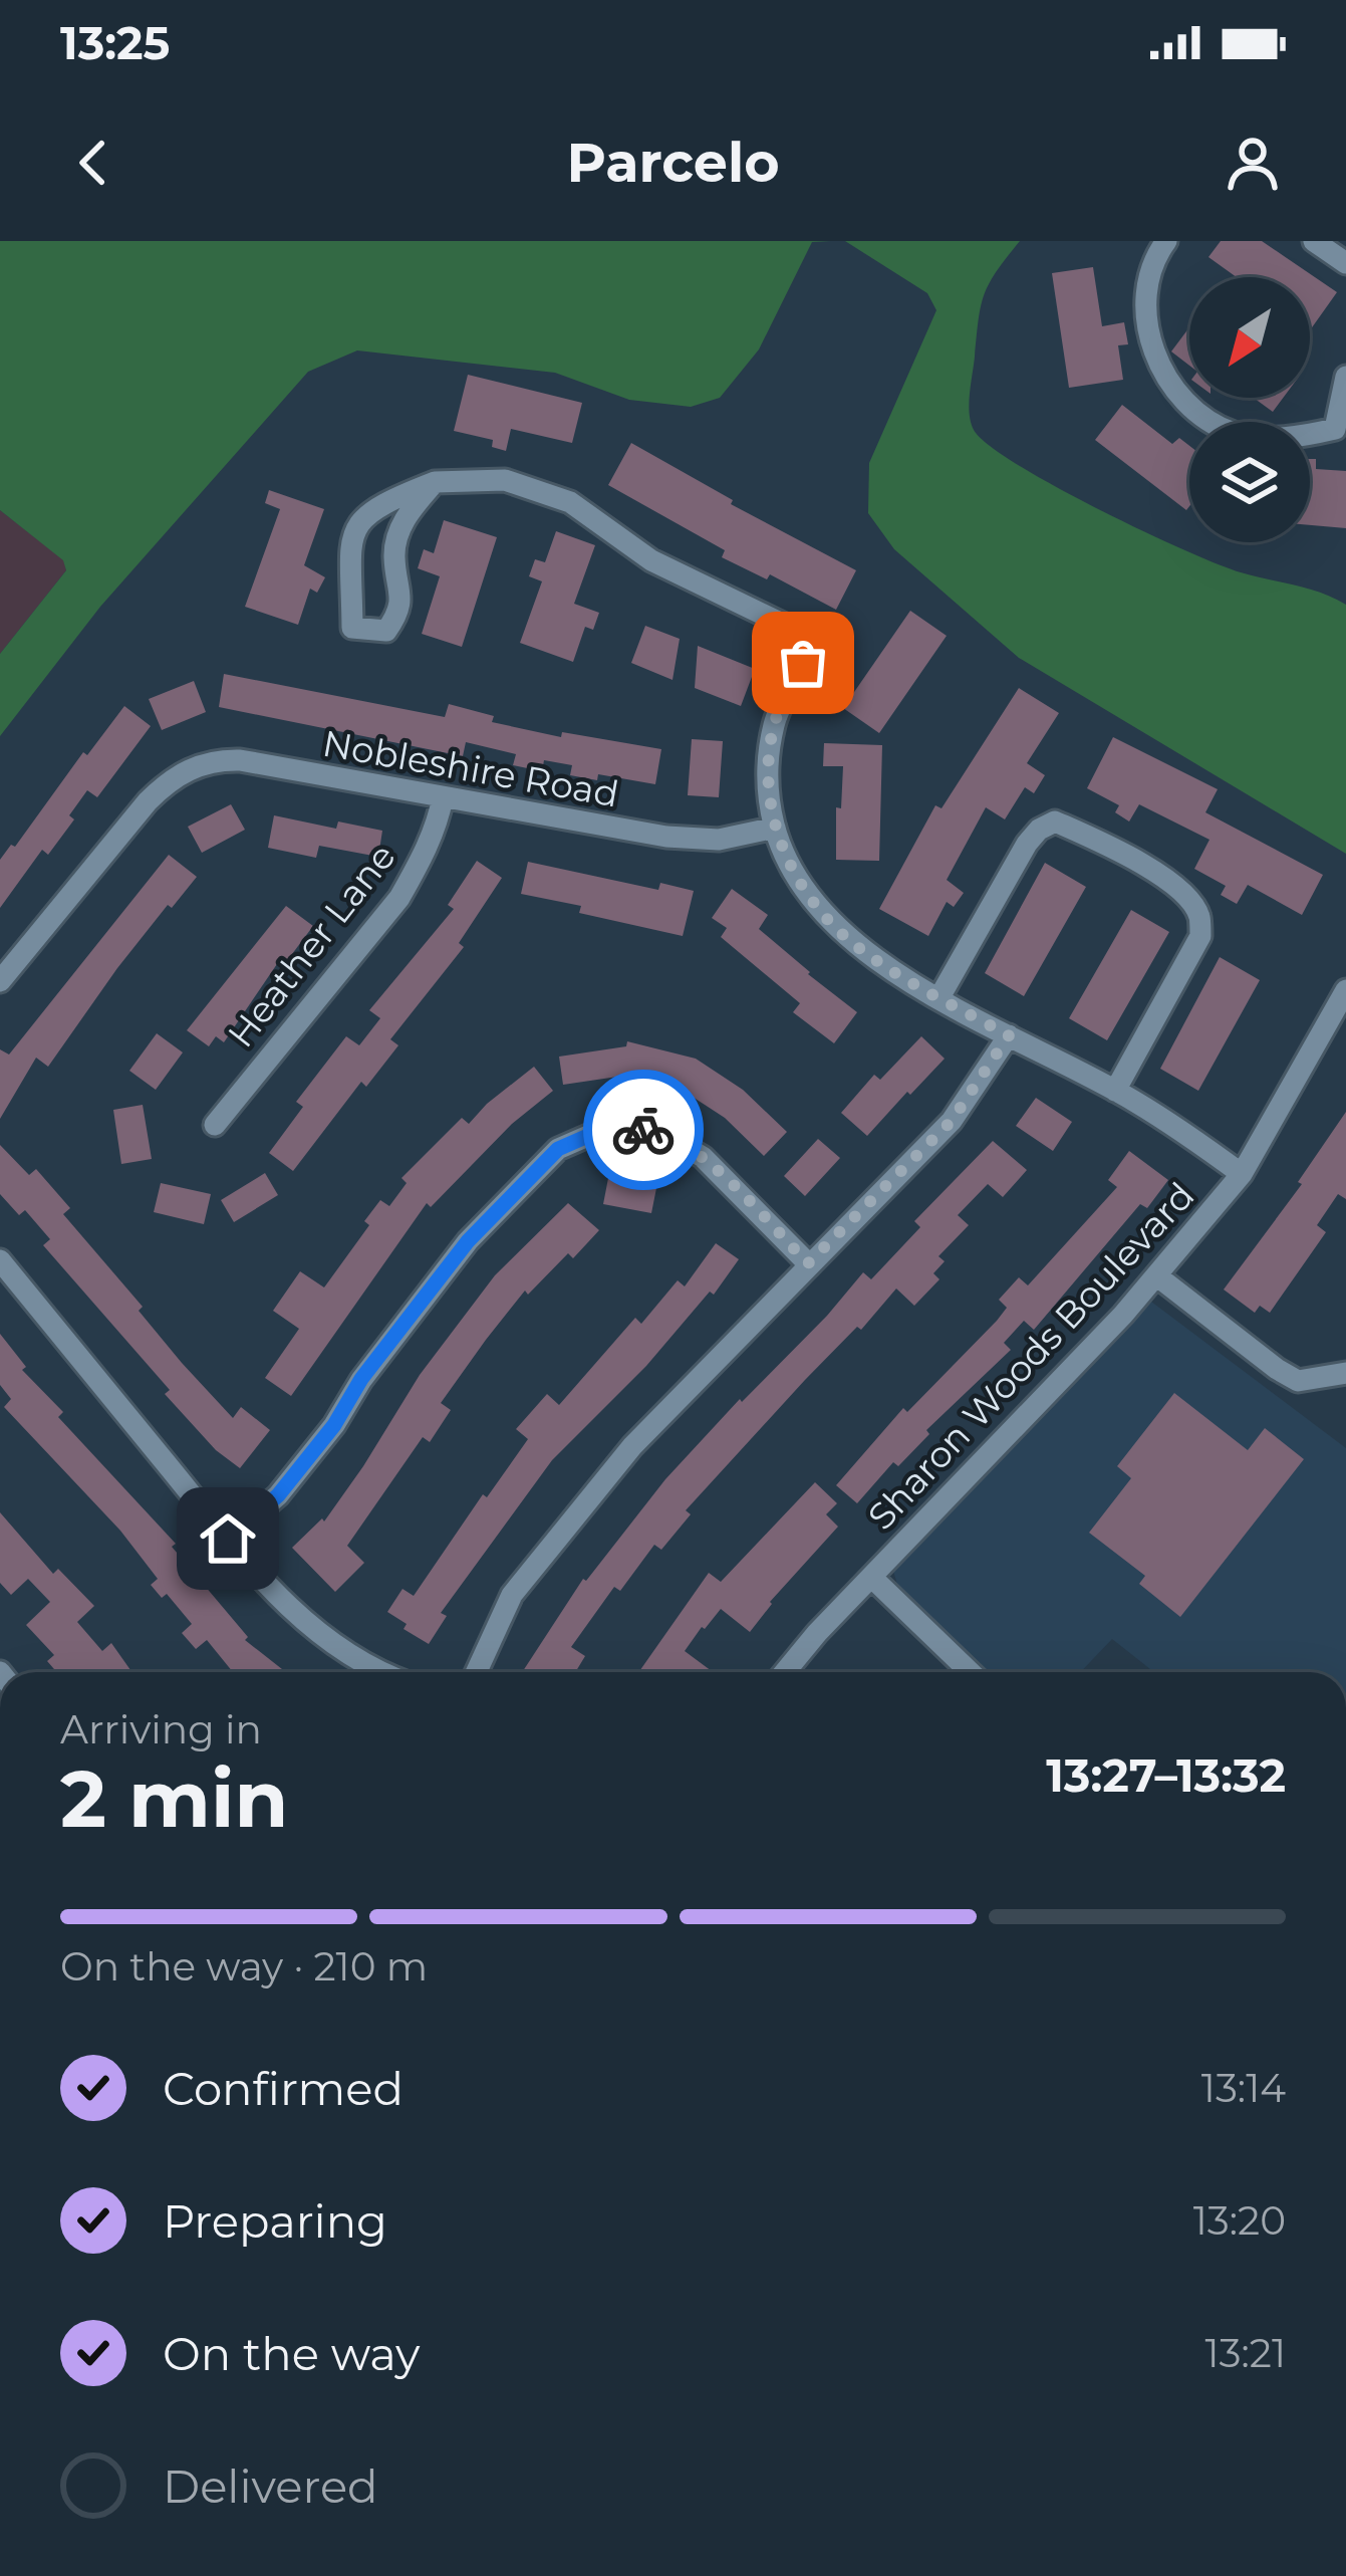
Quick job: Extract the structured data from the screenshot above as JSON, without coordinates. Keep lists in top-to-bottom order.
{
  "streets": {
    "street": ["Nobleshire Road", "Heather Lane", "Sharon Woods Boulevard"]
  },
  "crossings": [
    ["Nobleshire Road", "Heather Lane"]
  ],
  "north": "bottom left",
  "page": {
    "status": "13:25",
    "header": "Parcelo",
    "heading": ["2 min", "Arriving in", "13:27–13:32"],
    "bar": "On the way · 210 m",
    "list": [
      ["Confirmed", "13:14"],
      ["Preparing", "13:20"],
      ["On the way", "13:21"],
      "Delivered"
    ]
  }
}
